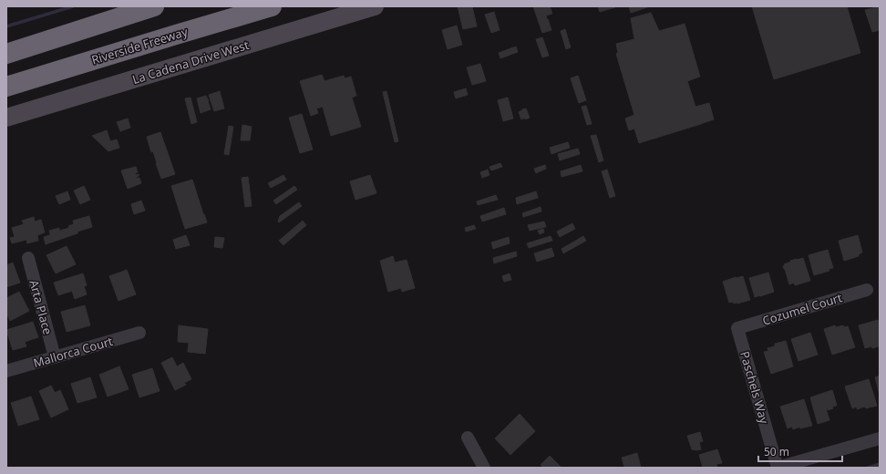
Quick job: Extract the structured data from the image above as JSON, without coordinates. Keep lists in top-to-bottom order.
{
  "streets": {
    "highway": ["Riverside Freeway"],
    "main road": ["La Cadena Drive West"],
    "street": [
      "Arta Place",
      "Cozumel Court",
      "Mallorca Court",
      "Paschels Way"
    ]
  },
  "crossings": [
    ["Arta Place", "Mallorca Court"],
    ["Cozumel Court", "Paschels Way"]
  ],
  "scale_bar": "50 m"
}
